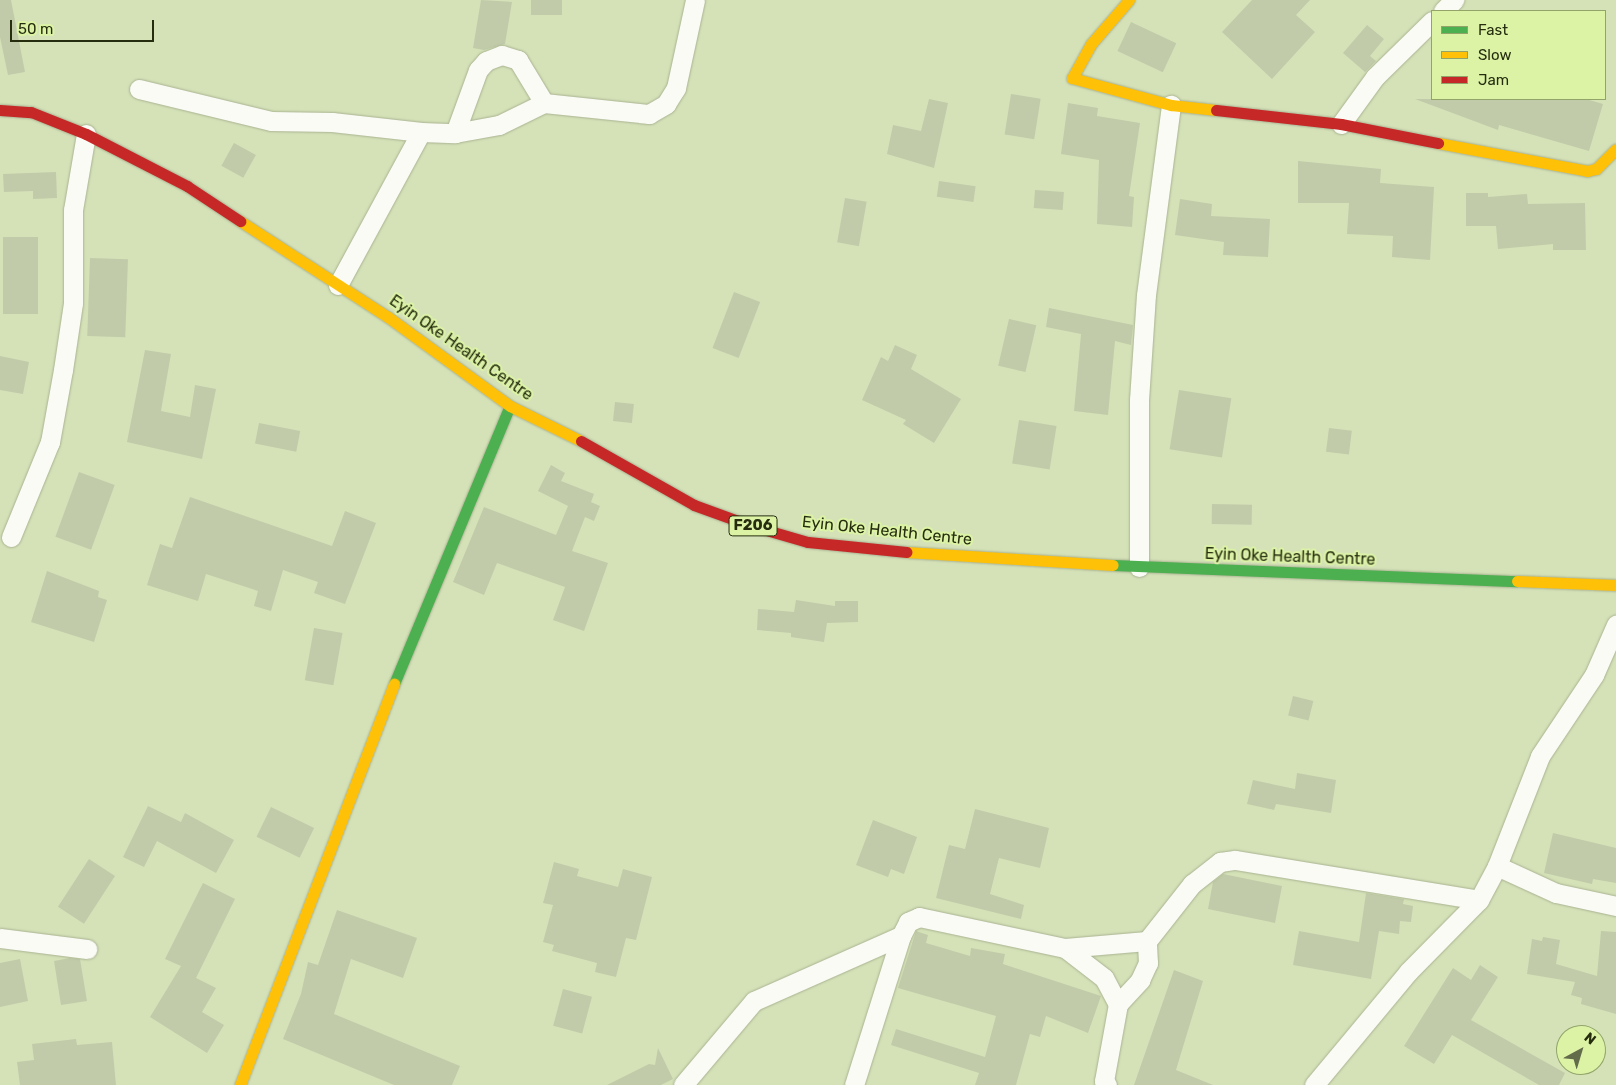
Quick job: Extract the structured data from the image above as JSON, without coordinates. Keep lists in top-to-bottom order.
{
  "streets": {
    "main road": ["Eyin Oke Health Centre", "F206"]
  },
  "legend": ["Fast", "Slow", "Jam"],
  "scale_bar": "50 m",
  "north": "top right"
}
